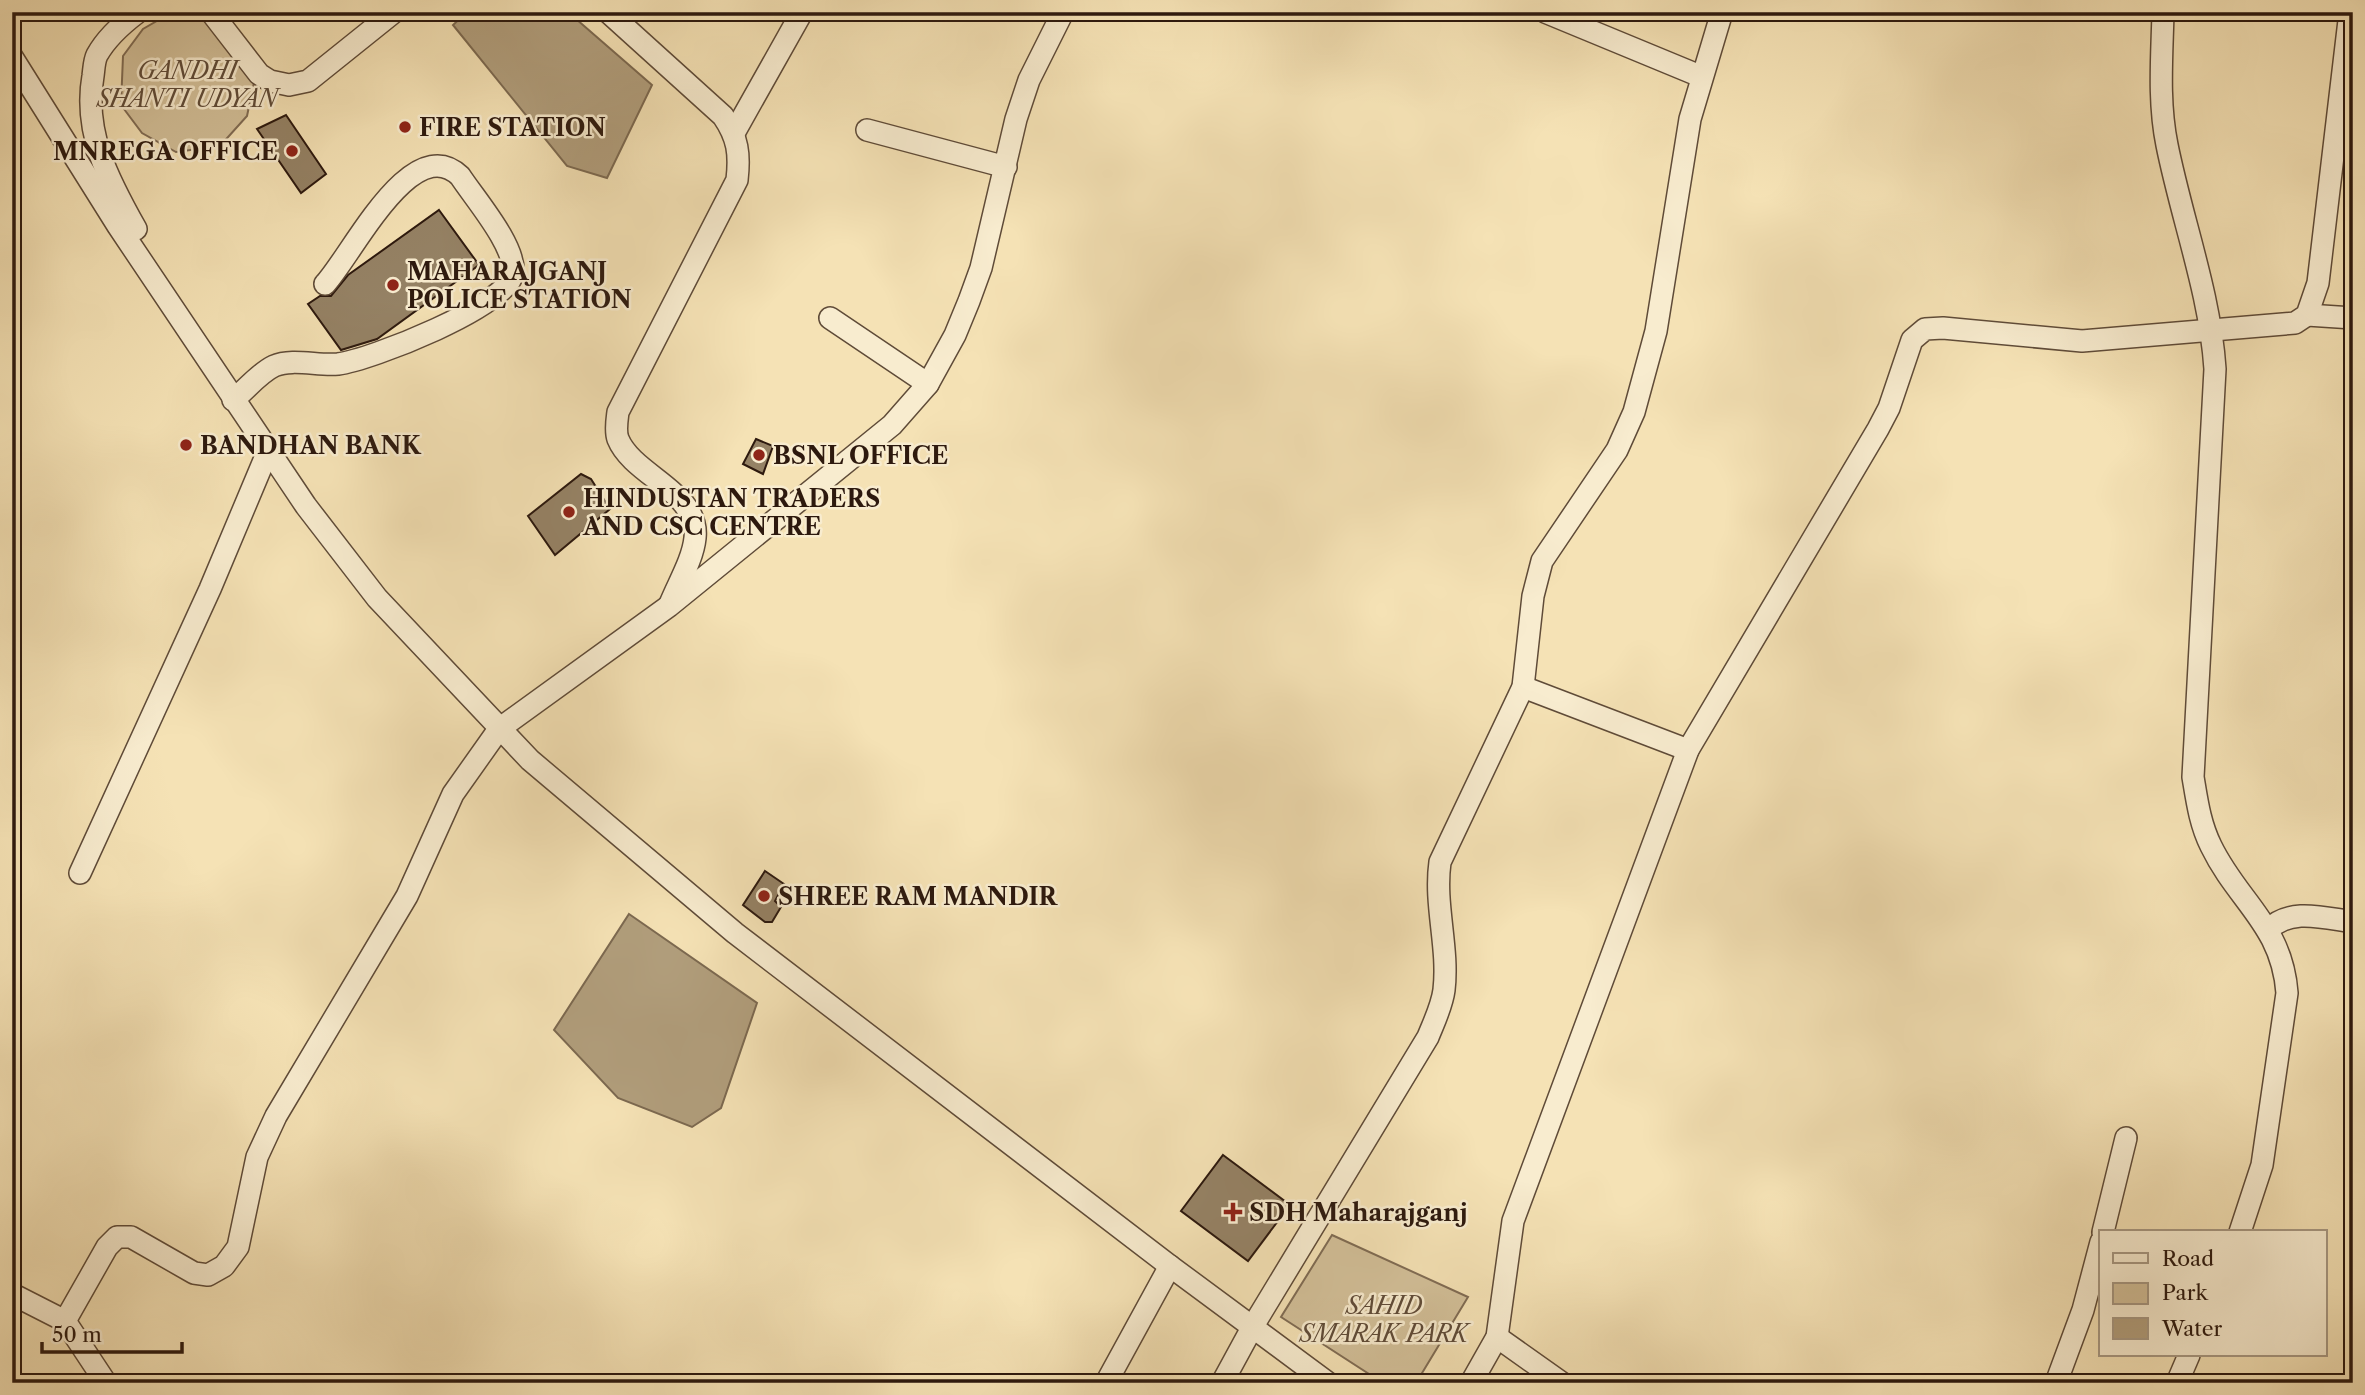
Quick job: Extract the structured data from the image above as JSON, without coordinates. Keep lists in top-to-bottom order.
{
  "parks": ["GANDHI SHANTI UDYAN", "SAHID SMARAK PARK"],
  "places": {
    "other": [
      "FIRE STATION",
      "MNREGA OFFICE",
      "MAHARAJGANJ POLICE STATION",
      "BANDHAN BANK",
      "BSNL OFFICE",
      "HINDUSTAN TRADERS AND CSC CENTRE",
      "SHREE RAM MANDIR"
    ],
    "health": ["SDH Maharajganj"]
  },
  "legend": ["Road", "Park", "Water"],
  "scale_bar": "50 m"
}
